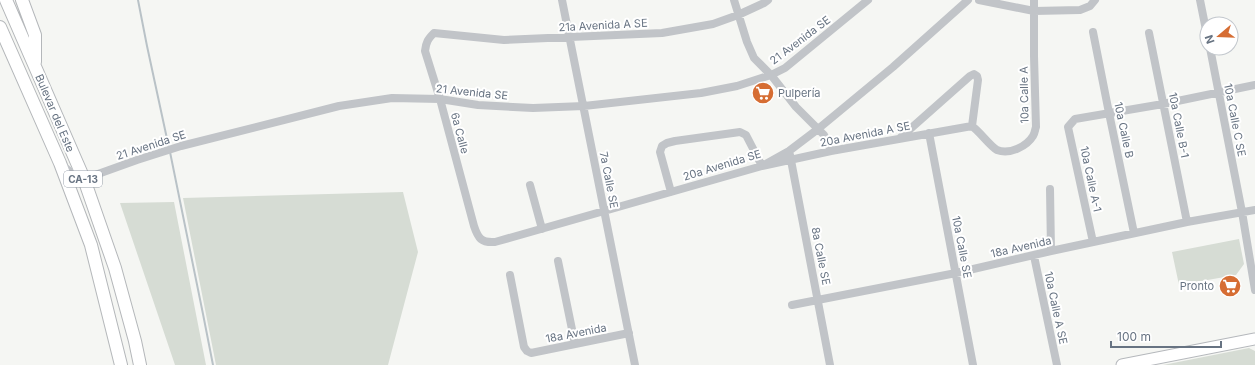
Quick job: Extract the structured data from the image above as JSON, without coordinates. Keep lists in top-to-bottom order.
{
  "streets": {
    "highway": ["Bulevar del Este", "CA-13"],
    "street": [
      "21a Avenida A SE",
      "21 Avenida SE",
      "10a Calle A",
      "10a Calle C SE",
      "10a Calle B-1",
      "10a Calle B",
      "6a Calle",
      "20a Avenida A SE",
      "20a Avenida SE",
      "10a Calle A-1",
      "7a Calle SE",
      "10a Calle SE",
      "18a Avenida",
      "8a Calle SE",
      "10a Calle A SE"
    ]
  },
  "crossings": [
    ["21a Avenida A SE", "6a Calle"],
    ["21a Avenida A SE", "7a Calle SE"],
    ["21 Avenida SE", "Bulevar del Este"],
    ["21 Avenida SE", "6a Calle"],
    ["21 Avenida SE", "7a Calle SE"],
    ["10a Calle A", "20a Avenida A SE"],
    ["10a Calle C SE", "18a Avenida"],
    ["10a Calle B-1", "18a Avenida"],
    ["10a Calle B", "10a Calle A-1"],
    ["10a Calle B", "18a Avenida"],
    ["6a Calle", "20a Avenida SE"],
    ["20a Avenida A SE", "20a Avenida SE"],
    ["20a Avenida A SE", "10a Calle SE"],
    ["20a Avenida A SE", "8a Calle SE"],
    ["20a Avenida SE", "7a Calle SE"],
    ["20a Avenida SE", "8a Calle SE"],
    ["10a Calle A-1", "18a Avenida"],
    ["7a Calle SE", "18a Avenida"],
    ["10a Calle SE", "18a Avenida"],
    ["18a Avenida", "8a Calle SE"],
    ["18a Avenida", "10a Calle A SE"]
  ],
  "places": {
    "supermarket": ["Pulpería", "Pronto"]
  },
  "scale_bar": "100 m",
  "north": "left"
}
